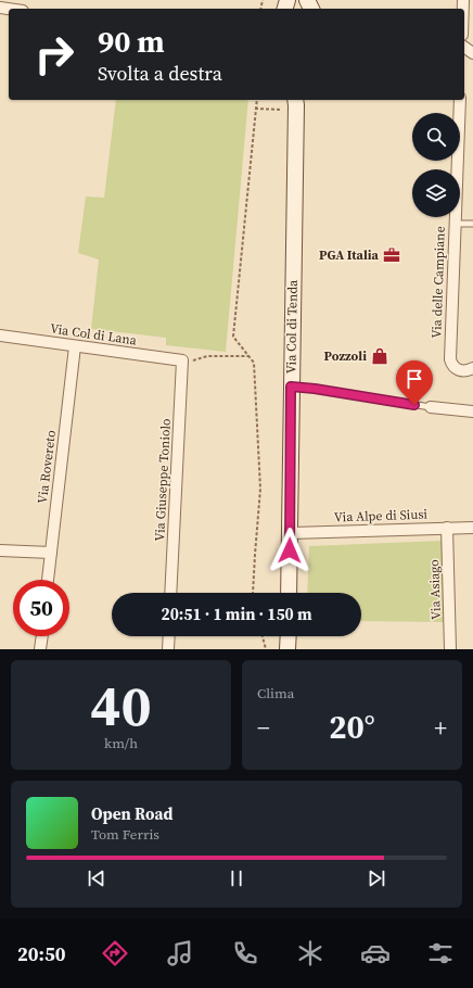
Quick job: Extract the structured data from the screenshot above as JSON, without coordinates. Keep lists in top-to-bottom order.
{
  "streets": {
    "main road": ["Via Col di Tenda"],
    "street": [
      "Via delle Campiane",
      "Via Col di Lana",
      "Via Rovereto",
      "Via Giuseppe Toniolo",
      "Via Alpe di Siusi",
      "Via Asiago"
    ]
  },
  "crossings": [
    ["Via Col di Tenda", "Via Alpe di Siusi"],
    ["Via Col di Lana", "Via Rovereto"],
    ["Via Col di Lana", "Via Giuseppe Toniolo"],
    ["Via Alpe di Siusi", "Via Asiago"]
  ],
  "places": {
    "office": ["PGA Italia"],
    "shop": ["Pozzoli"]
  },
  "page": {
    "turn": ["90 m", "Svolta a destra"],
    "limit": "50",
    "trip": "20:51 · 1 min · 150 m",
    "tile": [
      ["40", "km/h"],
      "Clima"
    ],
    "heat": ["−", "20°", "+"],
    "song": ["Open Road", "Tom Ferris"],
    "tabs": "20:50"
  }
}
